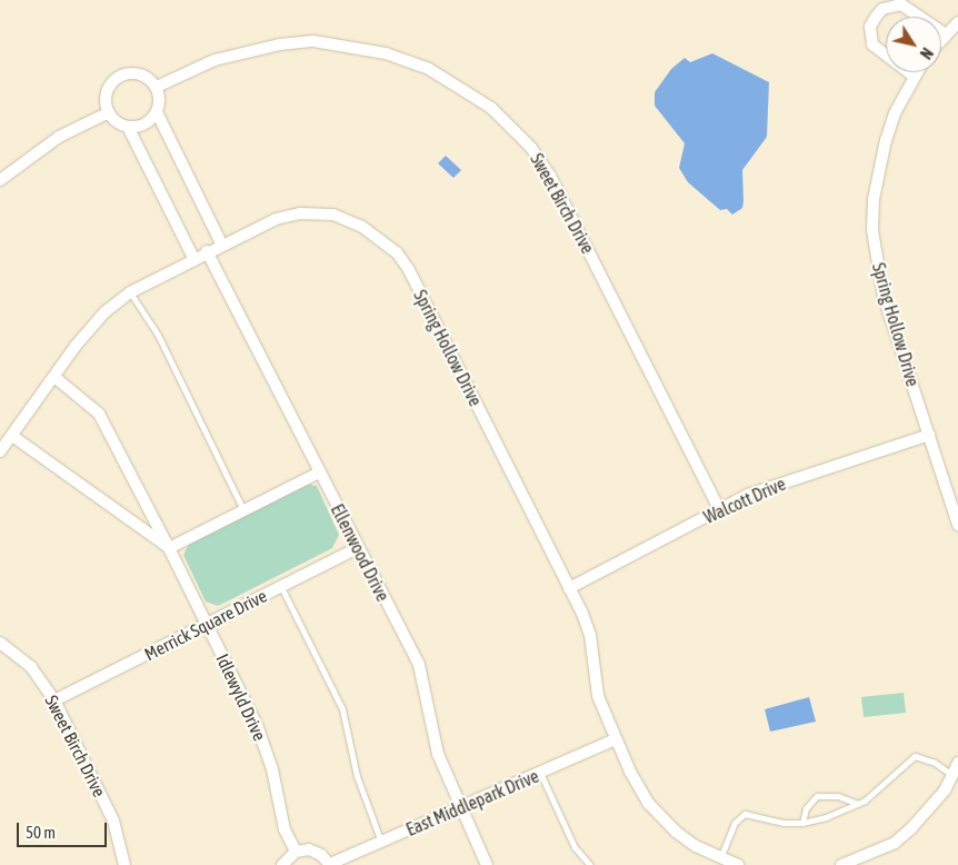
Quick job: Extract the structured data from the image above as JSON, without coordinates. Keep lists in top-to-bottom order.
{
  "streets": {
    "street": [
      "Sweet Birch Drive",
      "Spring Hollow Drive",
      "Walcott Drive",
      "Ellenwood Drive",
      "Merrick Square Drive",
      "Idlewyld Drive",
      "East Middlepark Drive"
    ]
  },
  "crossings": [
    ["Sweet Birch Drive", "Walcott Drive"],
    ["Sweet Birch Drive", "Merrick Square Drive"],
    ["Spring Hollow Drive", "Walcott Drive"],
    ["Spring Hollow Drive", "Ellenwood Drive"],
    ["Spring Hollow Drive", "Idlewyld Drive"],
    ["Spring Hollow Drive", "East Middlepark Drive"],
    ["Ellenwood Drive", "Merrick Square Drive"],
    ["Ellenwood Drive", "East Middlepark Drive"],
    ["Merrick Square Drive", "Idlewyld Drive"]
  ],
  "scale_bar": "50 m",
  "north": "bottom right"
}
